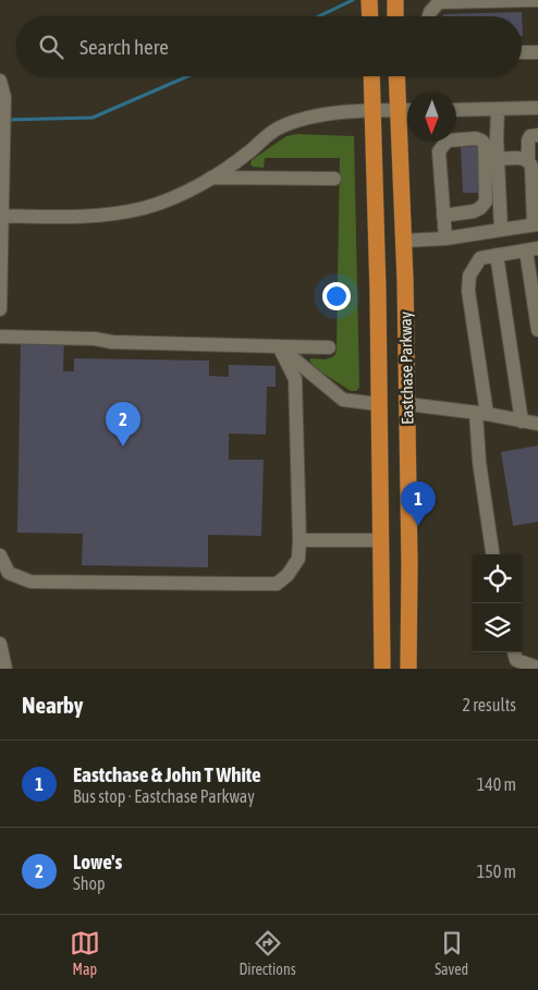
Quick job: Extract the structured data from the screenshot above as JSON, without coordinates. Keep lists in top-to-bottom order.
{
  "streets": {
    "main road": ["Eastchase Parkway"]
  },
  "north": "bottom",
  "page": {
    "search": "Search here",
    "pins": ["2", "1"],
    "heading": ["Nearby", "2 results"],
    "list": [
      {
        "mark": "1",
        "name": "Eastchase & John T White",
        "note": "Bus stop · Eastchase Parkway",
        "value": "140 m"
      },
      {
        "mark": "2",
        "name": "Lowe's",
        "note": "Shop",
        "value": "150 m"
      }
    ],
    "nav": ["Map", "Directions", "Saved"]
  }
}
